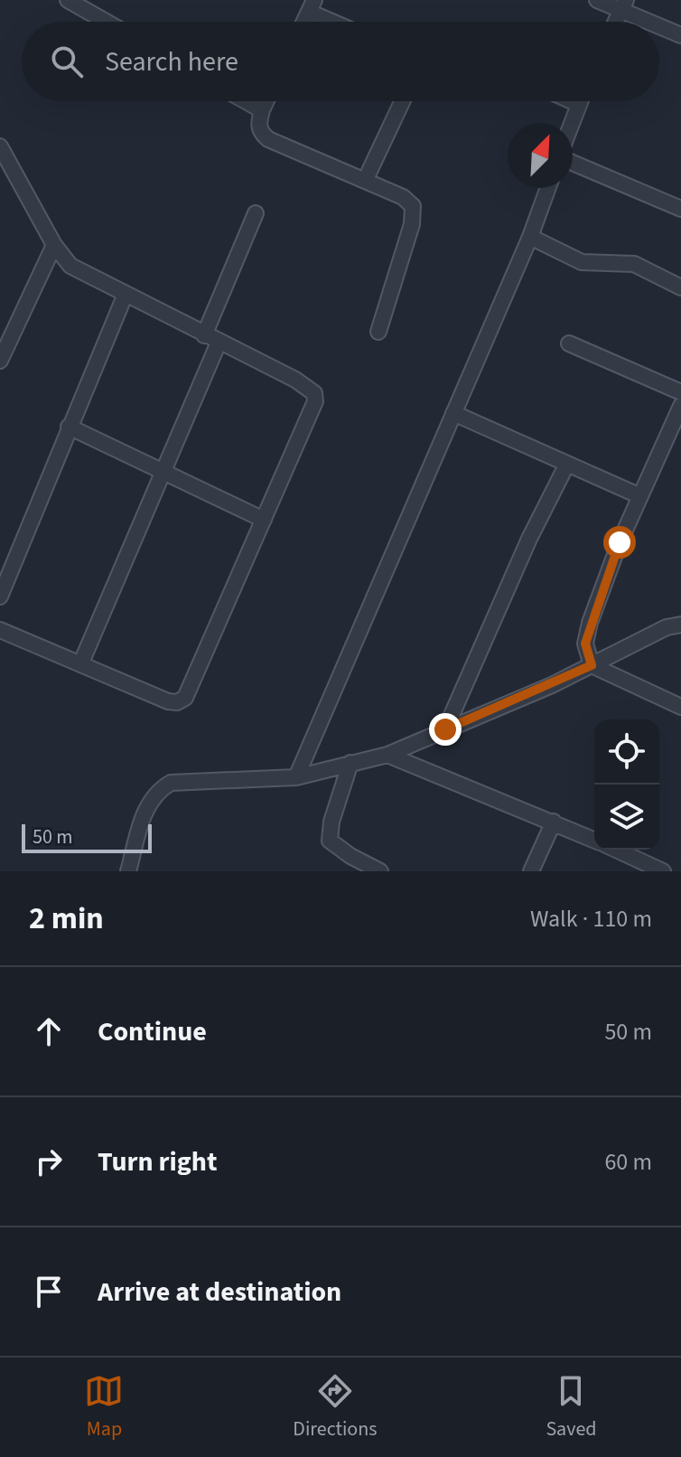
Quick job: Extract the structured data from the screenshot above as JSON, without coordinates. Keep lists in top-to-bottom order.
{
  "scale_bar": "50 m",
  "north": "top right",
  "page": {
    "search": "Search here",
    "scale": "50 m",
    "heading": ["2 min", "Walk · 110 m"],
    "list": [
      ["Continue", "50 m"],
      ["Turn right", "60 m"],
      "Arrive at destination"
    ],
    "nav": ["Map", "Directions", "Saved"]
  }
}
